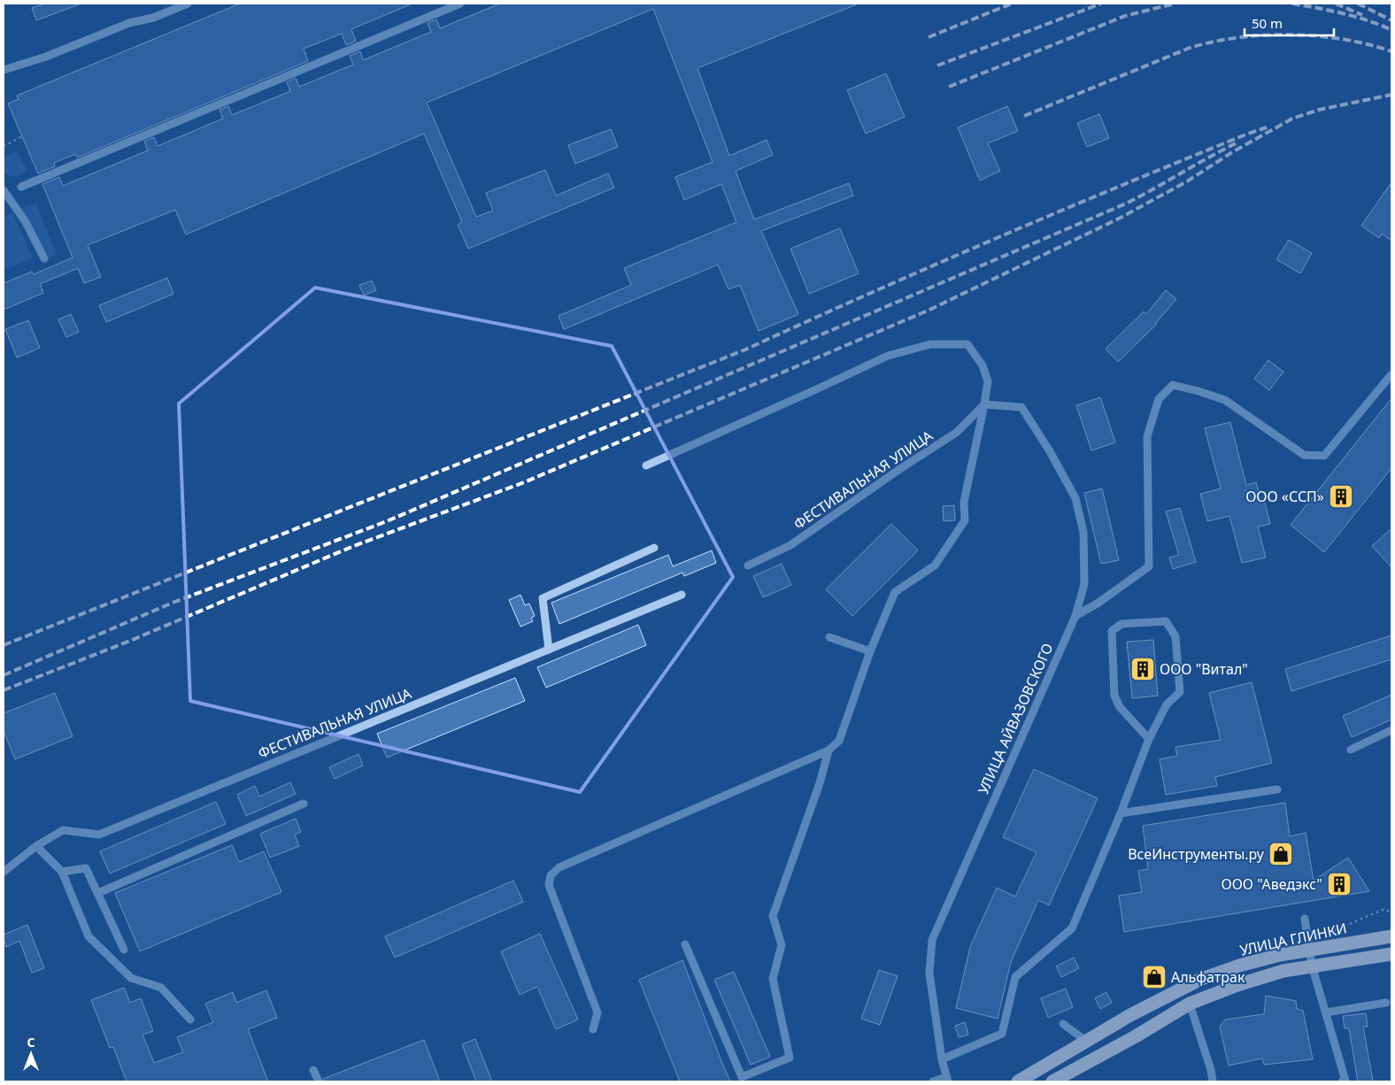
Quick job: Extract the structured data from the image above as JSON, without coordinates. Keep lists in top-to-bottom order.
{
  "streets": {
    "highway": ["УЛИЦА ГЛИНКИ"],
    "street": ["ФЕСТИВАЛЬНАЯ УЛИЦА", "УЛИЦА АЙВАЗОВСКОГО"]
  },
  "crossings": [
    ["ФЕСТИВАЛЬНАЯ УЛИЦА", "УЛИЦА АЙВАЗОВСКОГО"]
  ],
  "places": {
    "building": ["ООО «ССП»", "ООО \"Витал\"", "ООО \"Аведэкс\""],
    "shop": ["ВсеИнструменты.ру", "Альфатрак"]
  },
  "scale_bar": "50 m",
  "north": "top"
}
